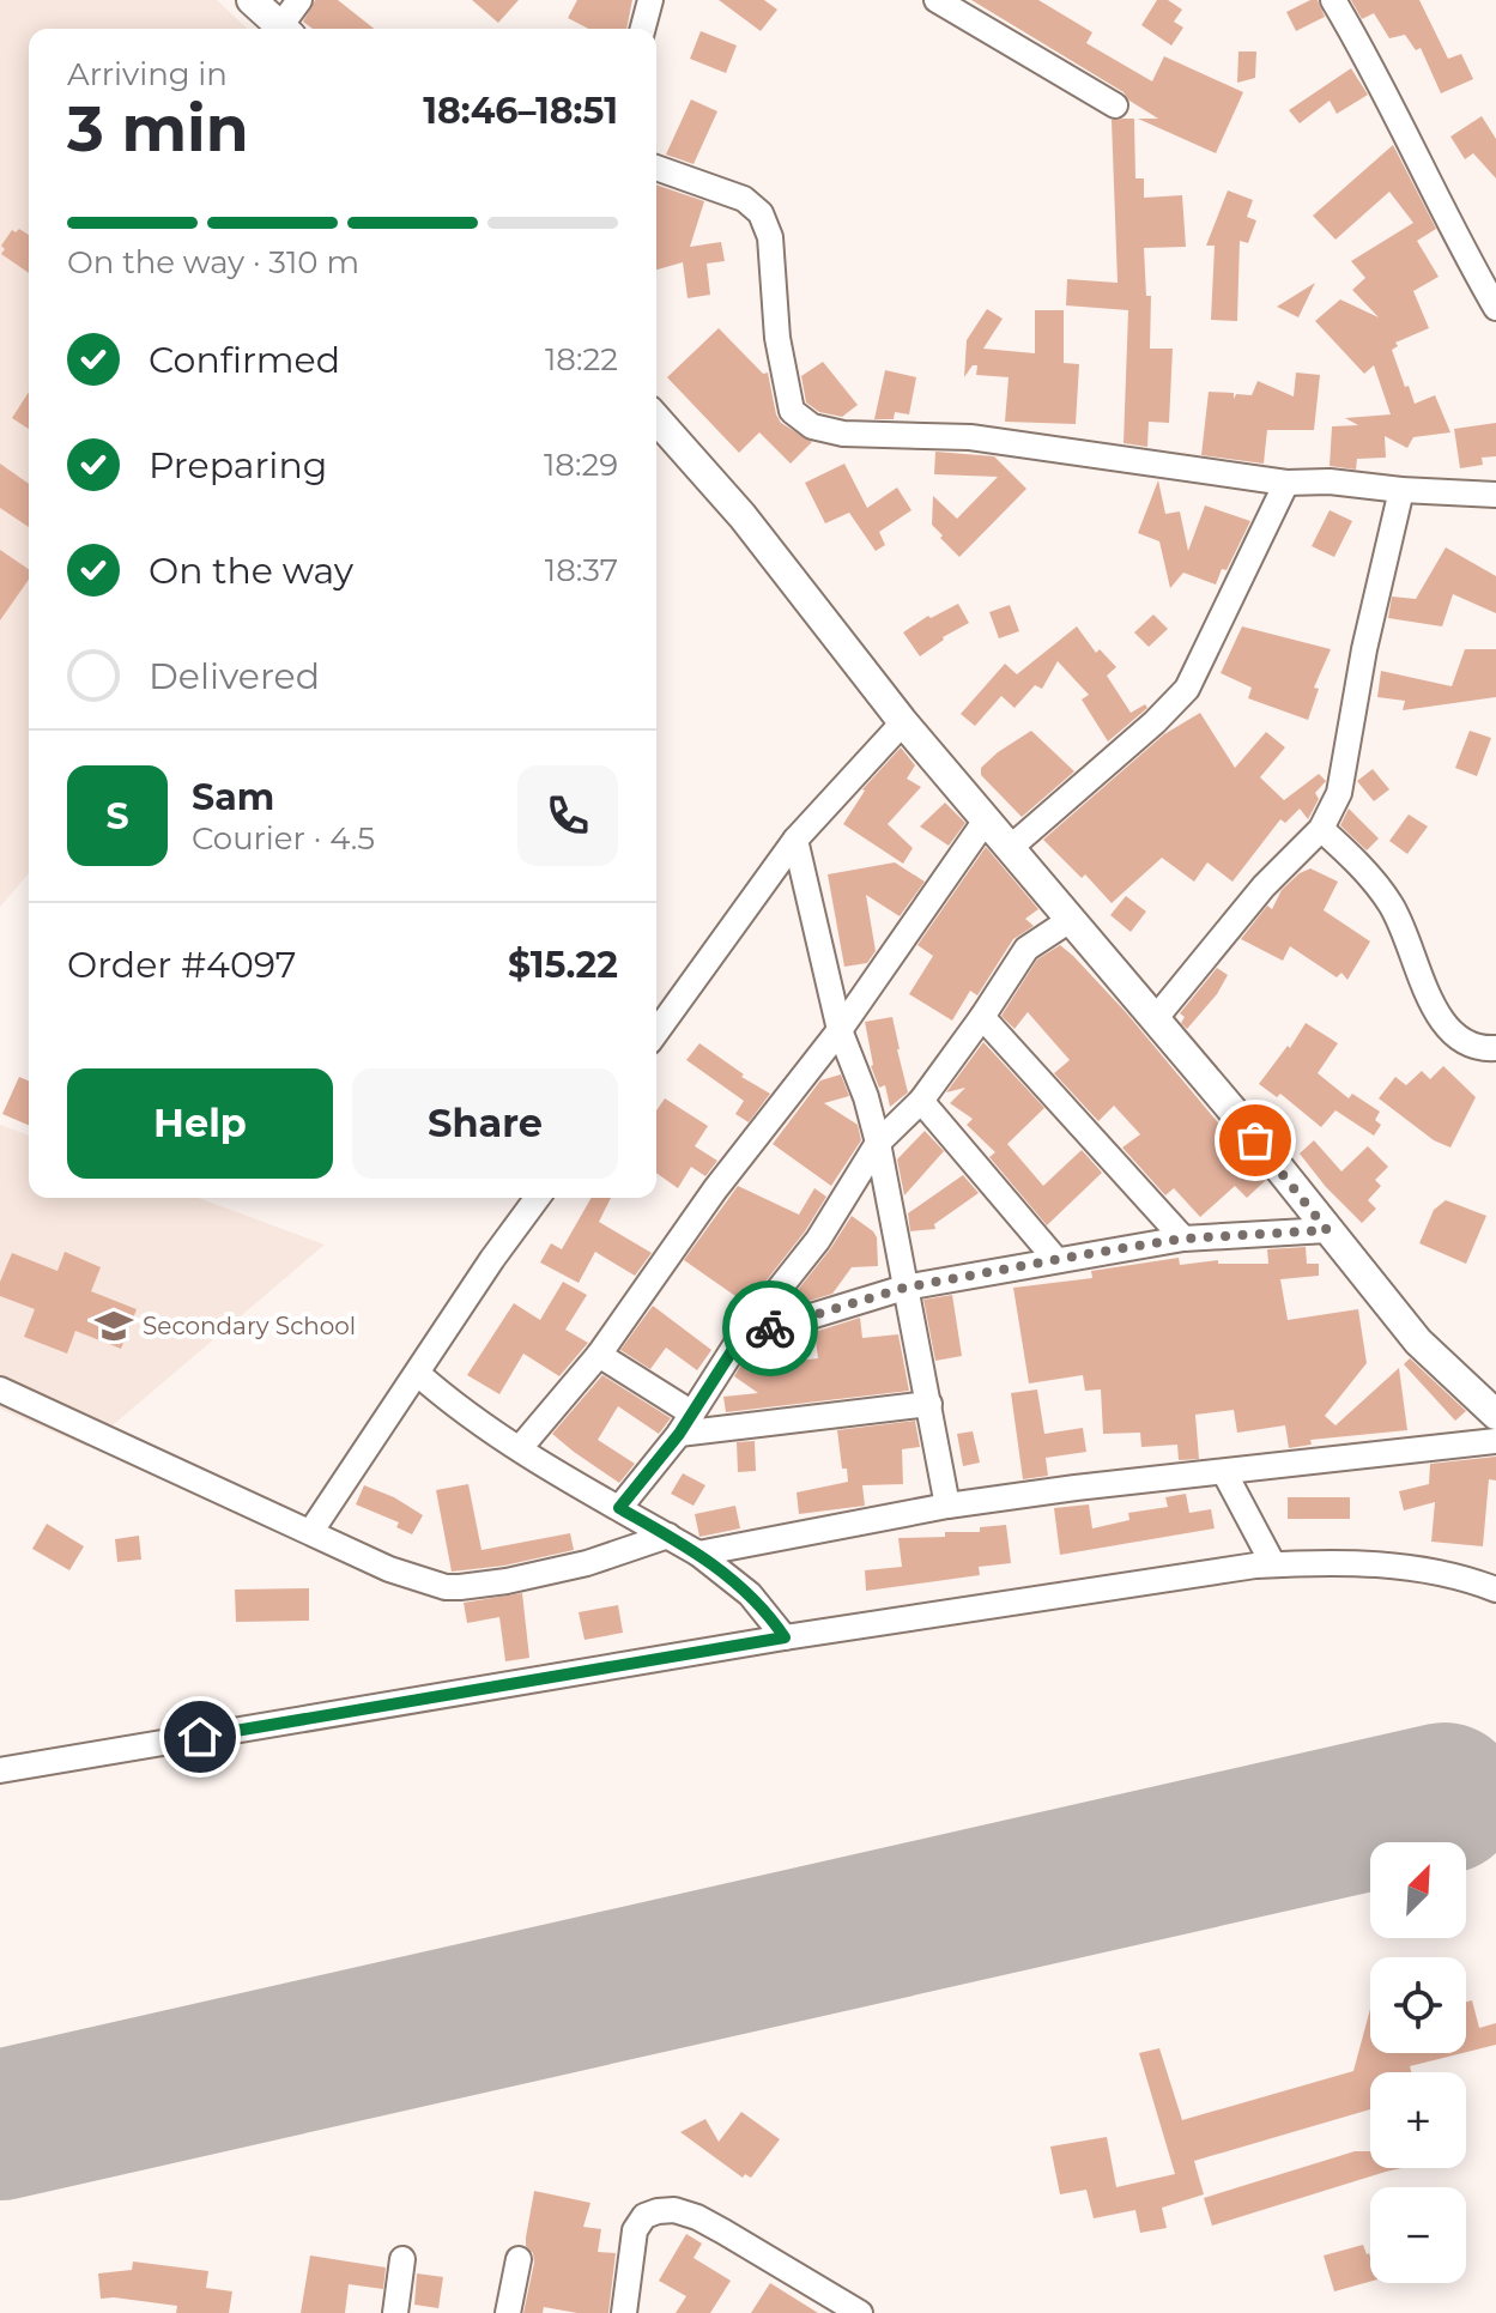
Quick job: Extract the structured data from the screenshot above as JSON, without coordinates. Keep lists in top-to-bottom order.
{
  "places": {
    "school or university": ["Secondary School"]
  },
  "north": "top right",
  "page": {
    "heading": ["3 min", "Arriving in", "18:46–18:51"],
    "panel": [
      "Sam",
      "Courier · 4.5",
      "Order #4097",
      "$15.22"
    ],
    "bar": "On the way · 310 m",
    "list": [
      ["Confirmed", "18:22"],
      ["Preparing", "18:29"],
      ["On the way", "18:37"],
      "Delivered"
    ],
    "round": "S",
    "buttons": ["Help", "Share"],
    "map_buttons": ["+", "−"]
  }
}
